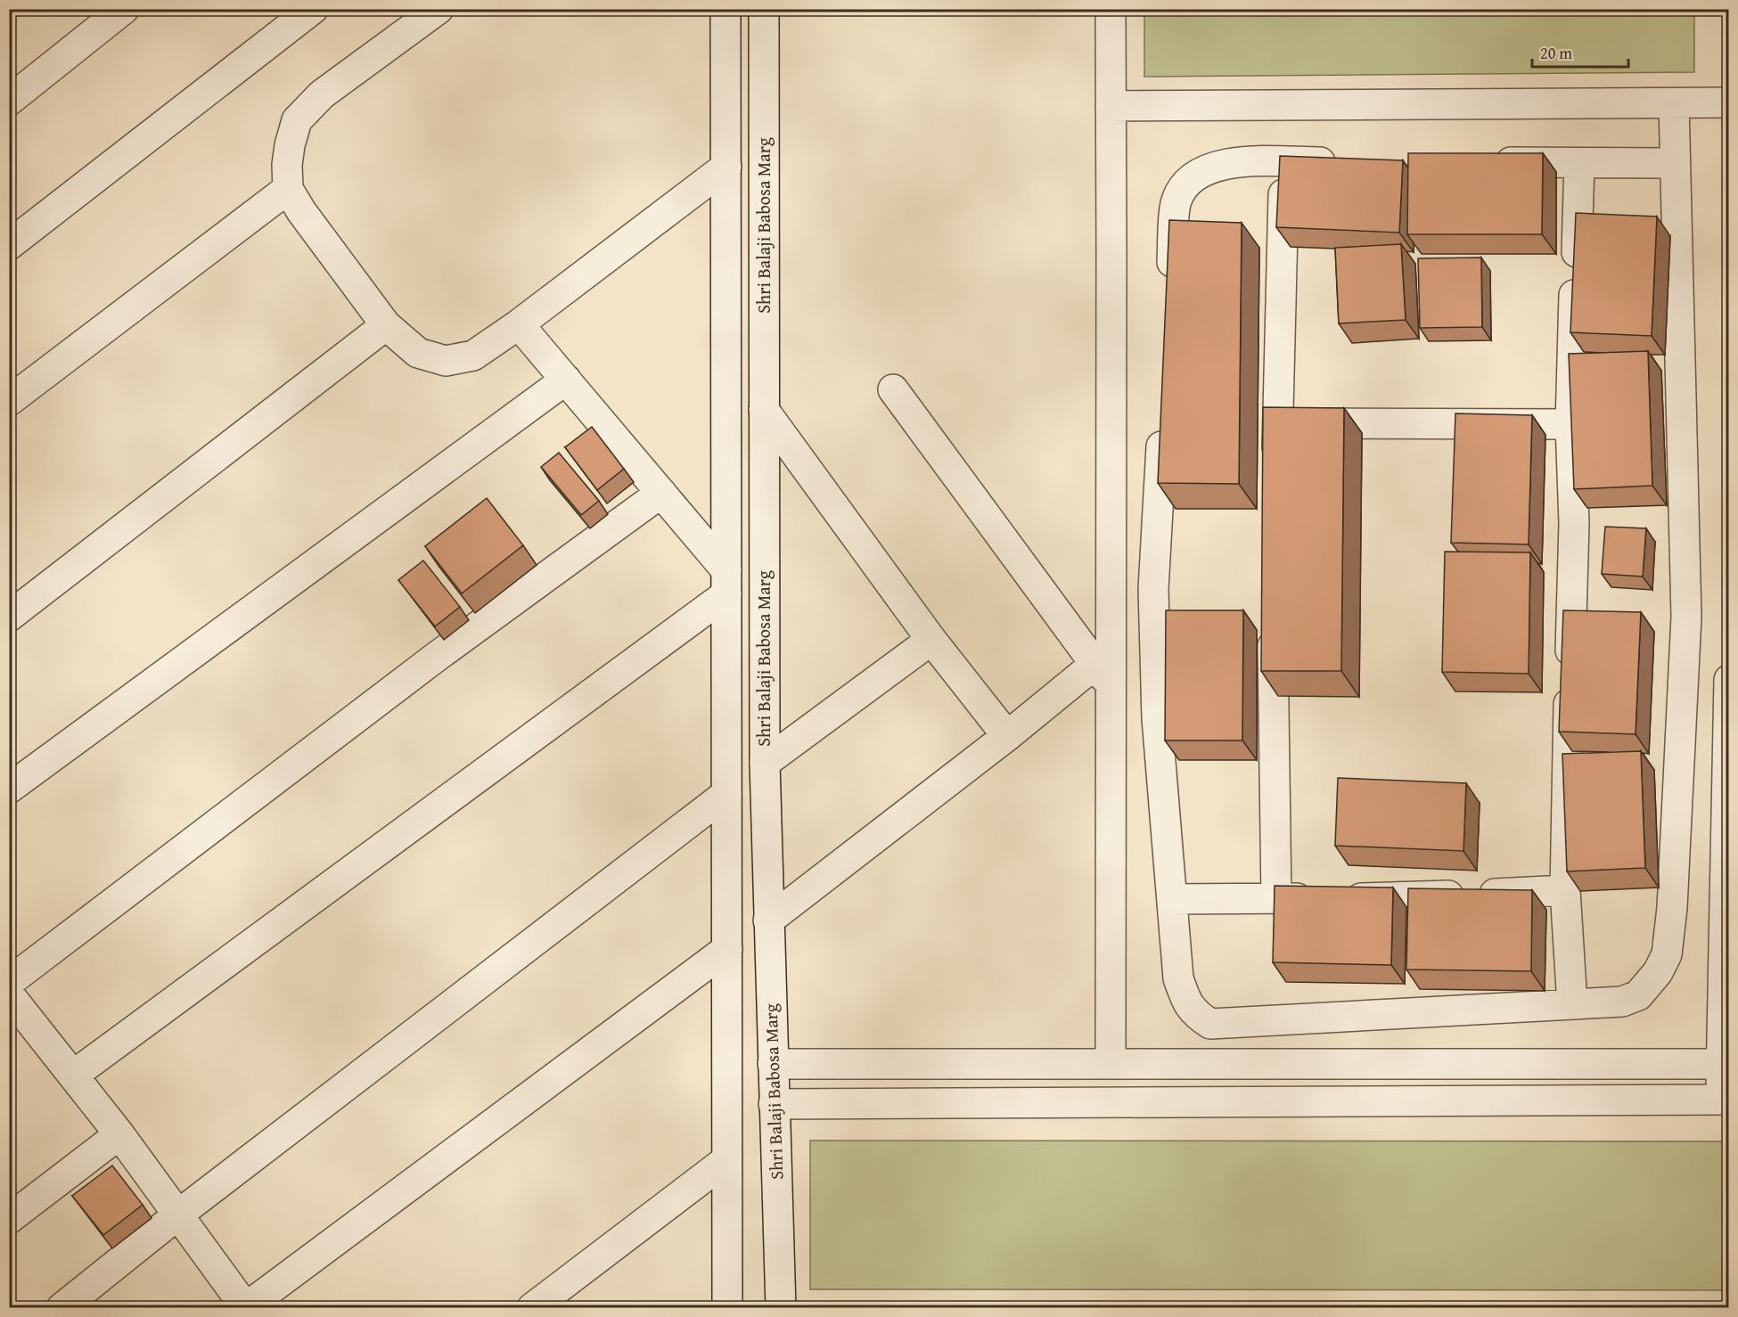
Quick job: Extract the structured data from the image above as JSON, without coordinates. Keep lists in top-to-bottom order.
{
  "streets": {
    "street": ["Shri Balaji Babosa Marg"]
  },
  "scale_bar": "20 m"
}
